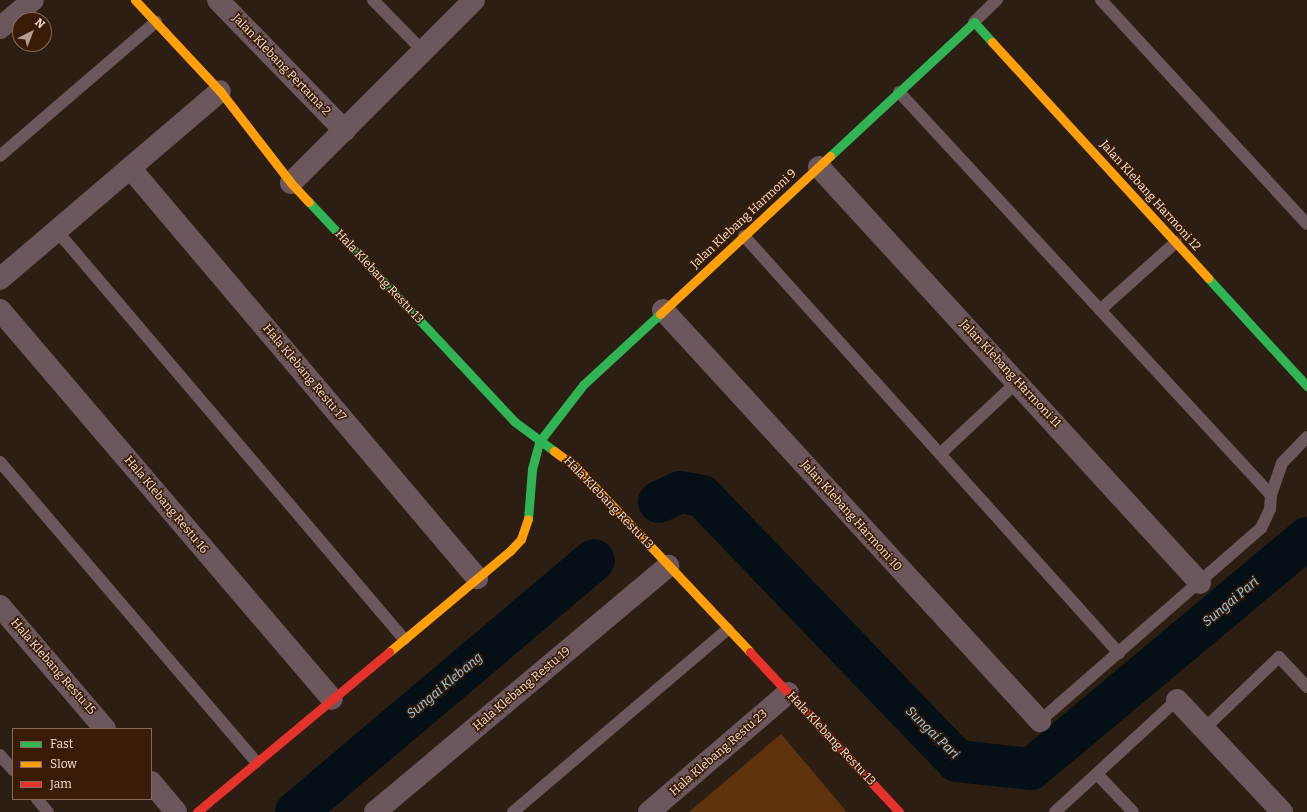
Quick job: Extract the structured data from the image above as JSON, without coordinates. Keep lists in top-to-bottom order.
{
  "streets": {
    "street": [
      "Jalan Klebang Pertama 2",
      "Jalan Klebang Harmoni 12",
      "Jalan Klebang Harmoni 9",
      "Hala Klebang Restu 13",
      "Hala Klebang Restu 17",
      "Jalan Klebang Harmoni 11",
      "Hala Klebang Restu 16",
      "Jalan Klebang Harmoni 10",
      "Hala Klebang Restu 15",
      "Hala Klebang Restu 19",
      "Hala Klebang Restu 23"
    ]
  },
  "crossings": [
    ["Jalan Klebang Harmoni 12", "Jalan Klebang Harmoni 9"],
    ["Jalan Klebang Harmoni 9", "Hala Klebang Restu 13"],
    ["Jalan Klebang Harmoni 9", "Jalan Klebang Harmoni 11"],
    ["Jalan Klebang Harmoni 9", "Jalan Klebang Harmoni 10"],
    ["Hala Klebang Restu 13", "Hala Klebang Restu 19"],
    ["Hala Klebang Restu 13", "Hala Klebang Restu 23"]
  ],
  "water": ["Sungai Pari", "Sungai Klebang"],
  "legend": ["Fast", "Slow", "Jam"],
  "north": "top right"
}
